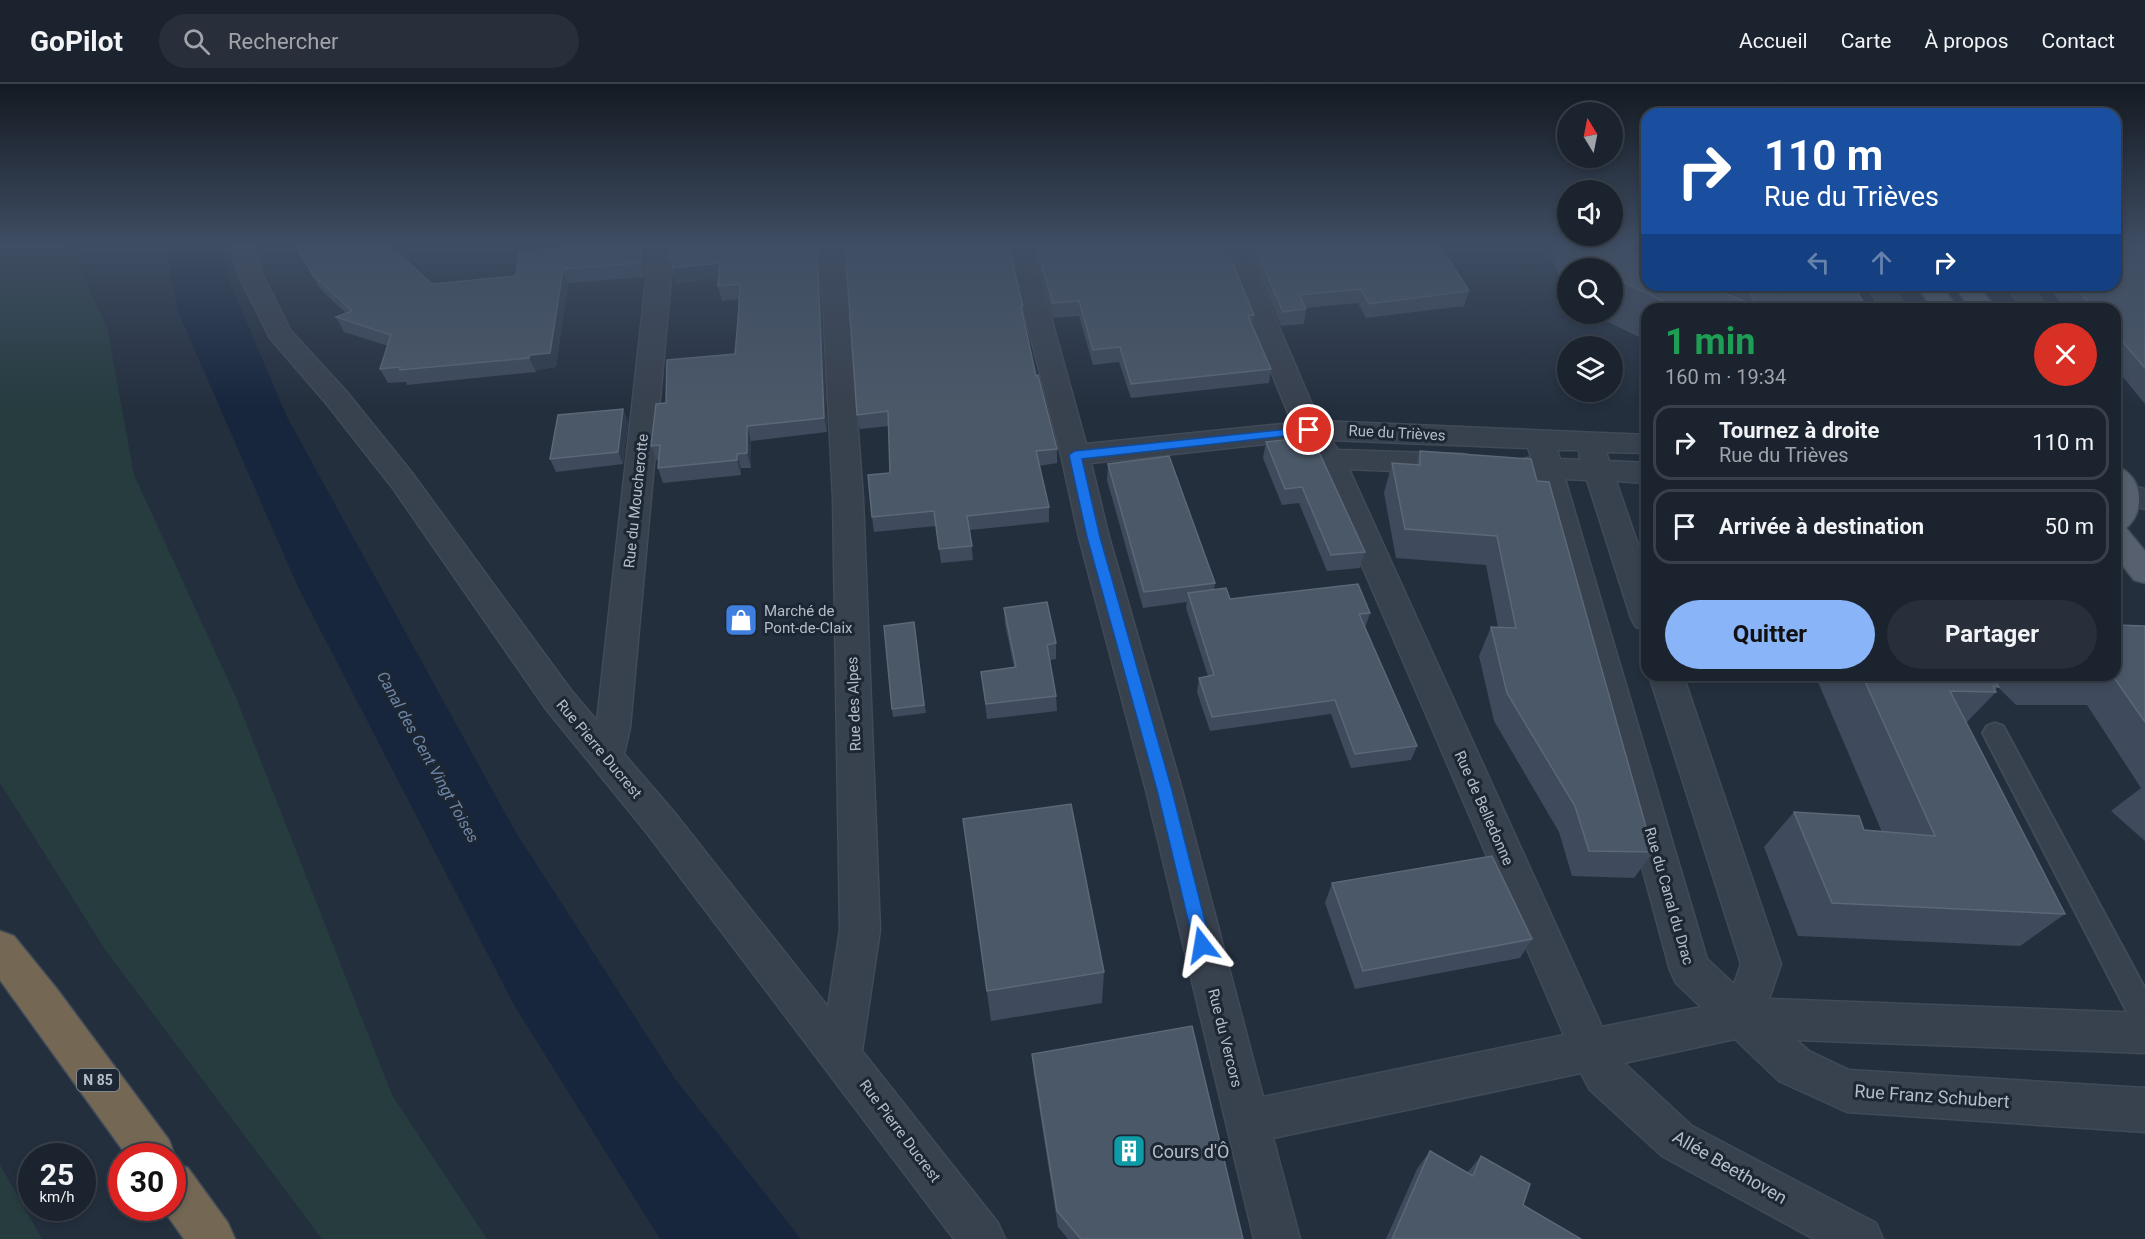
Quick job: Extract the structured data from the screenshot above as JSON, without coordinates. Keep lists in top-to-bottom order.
{
  "streets": {
    "highway": ["N 85"],
    "street": [
      "Rue du Trièves",
      "Rue du Moucherotte",
      "Rue des Alpes",
      "Rue Pierre Ducrest",
      "Rue de Belledonne",
      "Rue du Canal du Drac",
      "Rue du Vercors",
      "Rue Franz Schubert",
      "Allée Beethoven"
    ]
  },
  "crossings": [
    ["Rue du Trièves", "Rue de Belledonne"],
    ["Rue du Trièves", "Rue du Canal du Drac"],
    ["Rue du Trièves", "Rue du Vercors"],
    ["Rue du Moucherotte", "Rue Pierre Ducrest"],
    ["Rue des Alpes", "Rue Pierre Ducrest"],
    ["Rue de Belledonne", "Allée Beethoven"],
    ["Rue du Canal du Drac", "Rue Franz Schubert"]
  ],
  "water": ["Canal des Cent Vingt Toises"],
  "places": {
    "shop": ["Marché de Pont-de-Claix"],
    "building": ["Cours d'Ô"]
  },
  "north": "top",
  "page": {
    "header": "GoPilot",
    "search": "Rechercher",
    "nav": [
      "Accueil",
      "Carte",
      "À propos",
      "Contact"
    ],
    "turn": ["110 m", "Rue du Trièves"],
    "heading": ["1 min", "160 m · 19:34"],
    "list": [
      {
        "name": "Tournez à droite",
        "note": "Rue du Trièves",
        "value": "110 m"
      },
      {
        "name": "Arrivée à destination",
        "value": "50 m"
      }
    ],
    "buttons": ["Quitter", "Partager"],
    "speed": "25 km/h",
    "limit": "30"
  }
}
